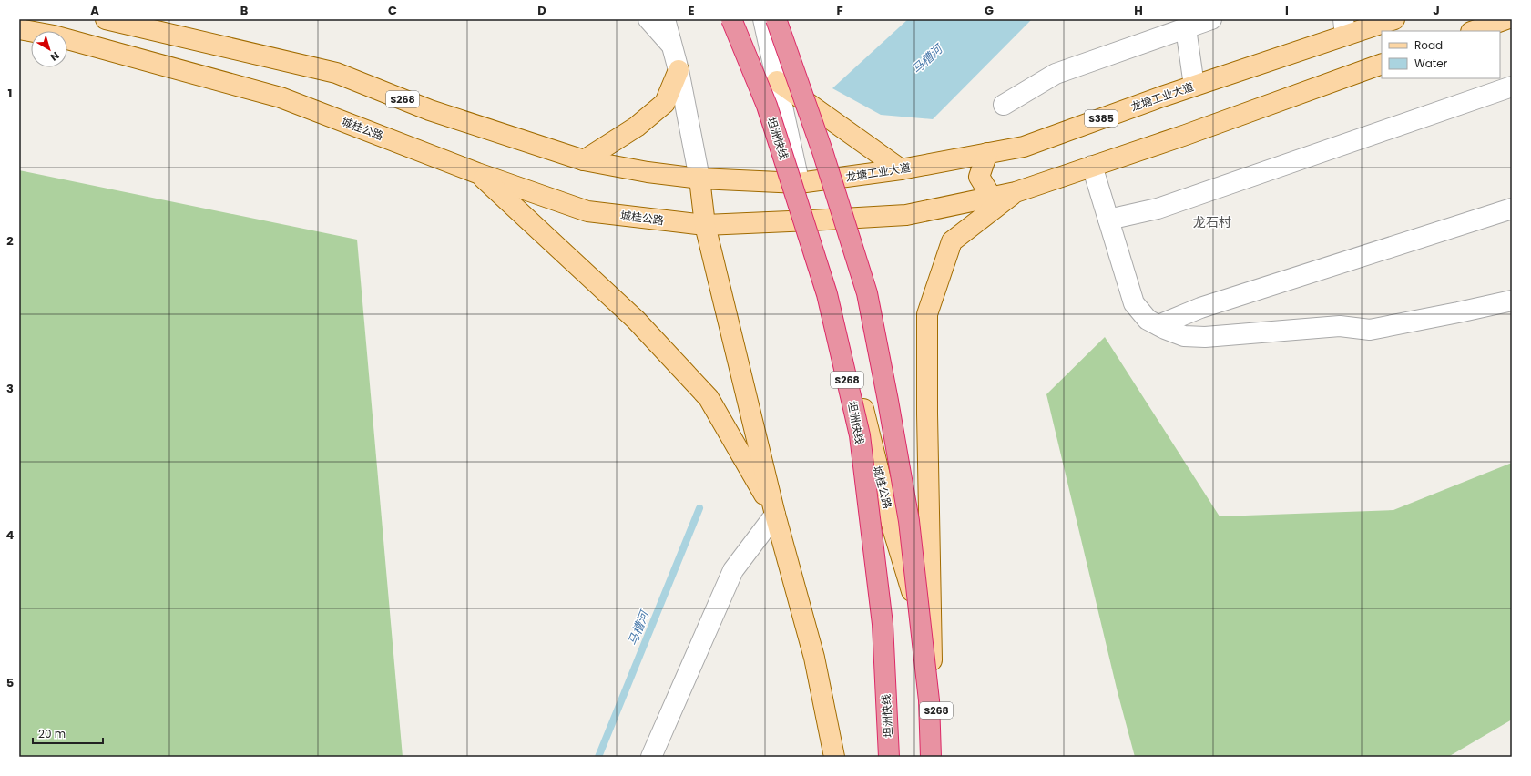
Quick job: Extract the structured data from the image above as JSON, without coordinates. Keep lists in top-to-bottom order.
{
  "streets": {
    "highway": ["S268", "坦洲快线"],
    "main road": ["龙塘工业大道", "S385", "城桂公路"]
  },
  "crossings": [
    ["龙塘工业大道", "S268"],
    ["龙塘工业大道", "城桂公路"],
    ["S268", "城桂公路"]
  ],
  "districts": ["龙石村"],
  "water": ["马槽河"],
  "legend": ["Road", "Water"],
  "scale_bar": "20 m",
  "north": "bottom right",
  "grid": {
    "columns": [
      "A",
      "B",
      "C",
      "D",
      "E",
      "F",
      "G",
      "H",
      "I",
      "J"
    ],
    "rows": [
      "1",
      "2",
      "3",
      "4",
      "5"
    ]
  }
}
